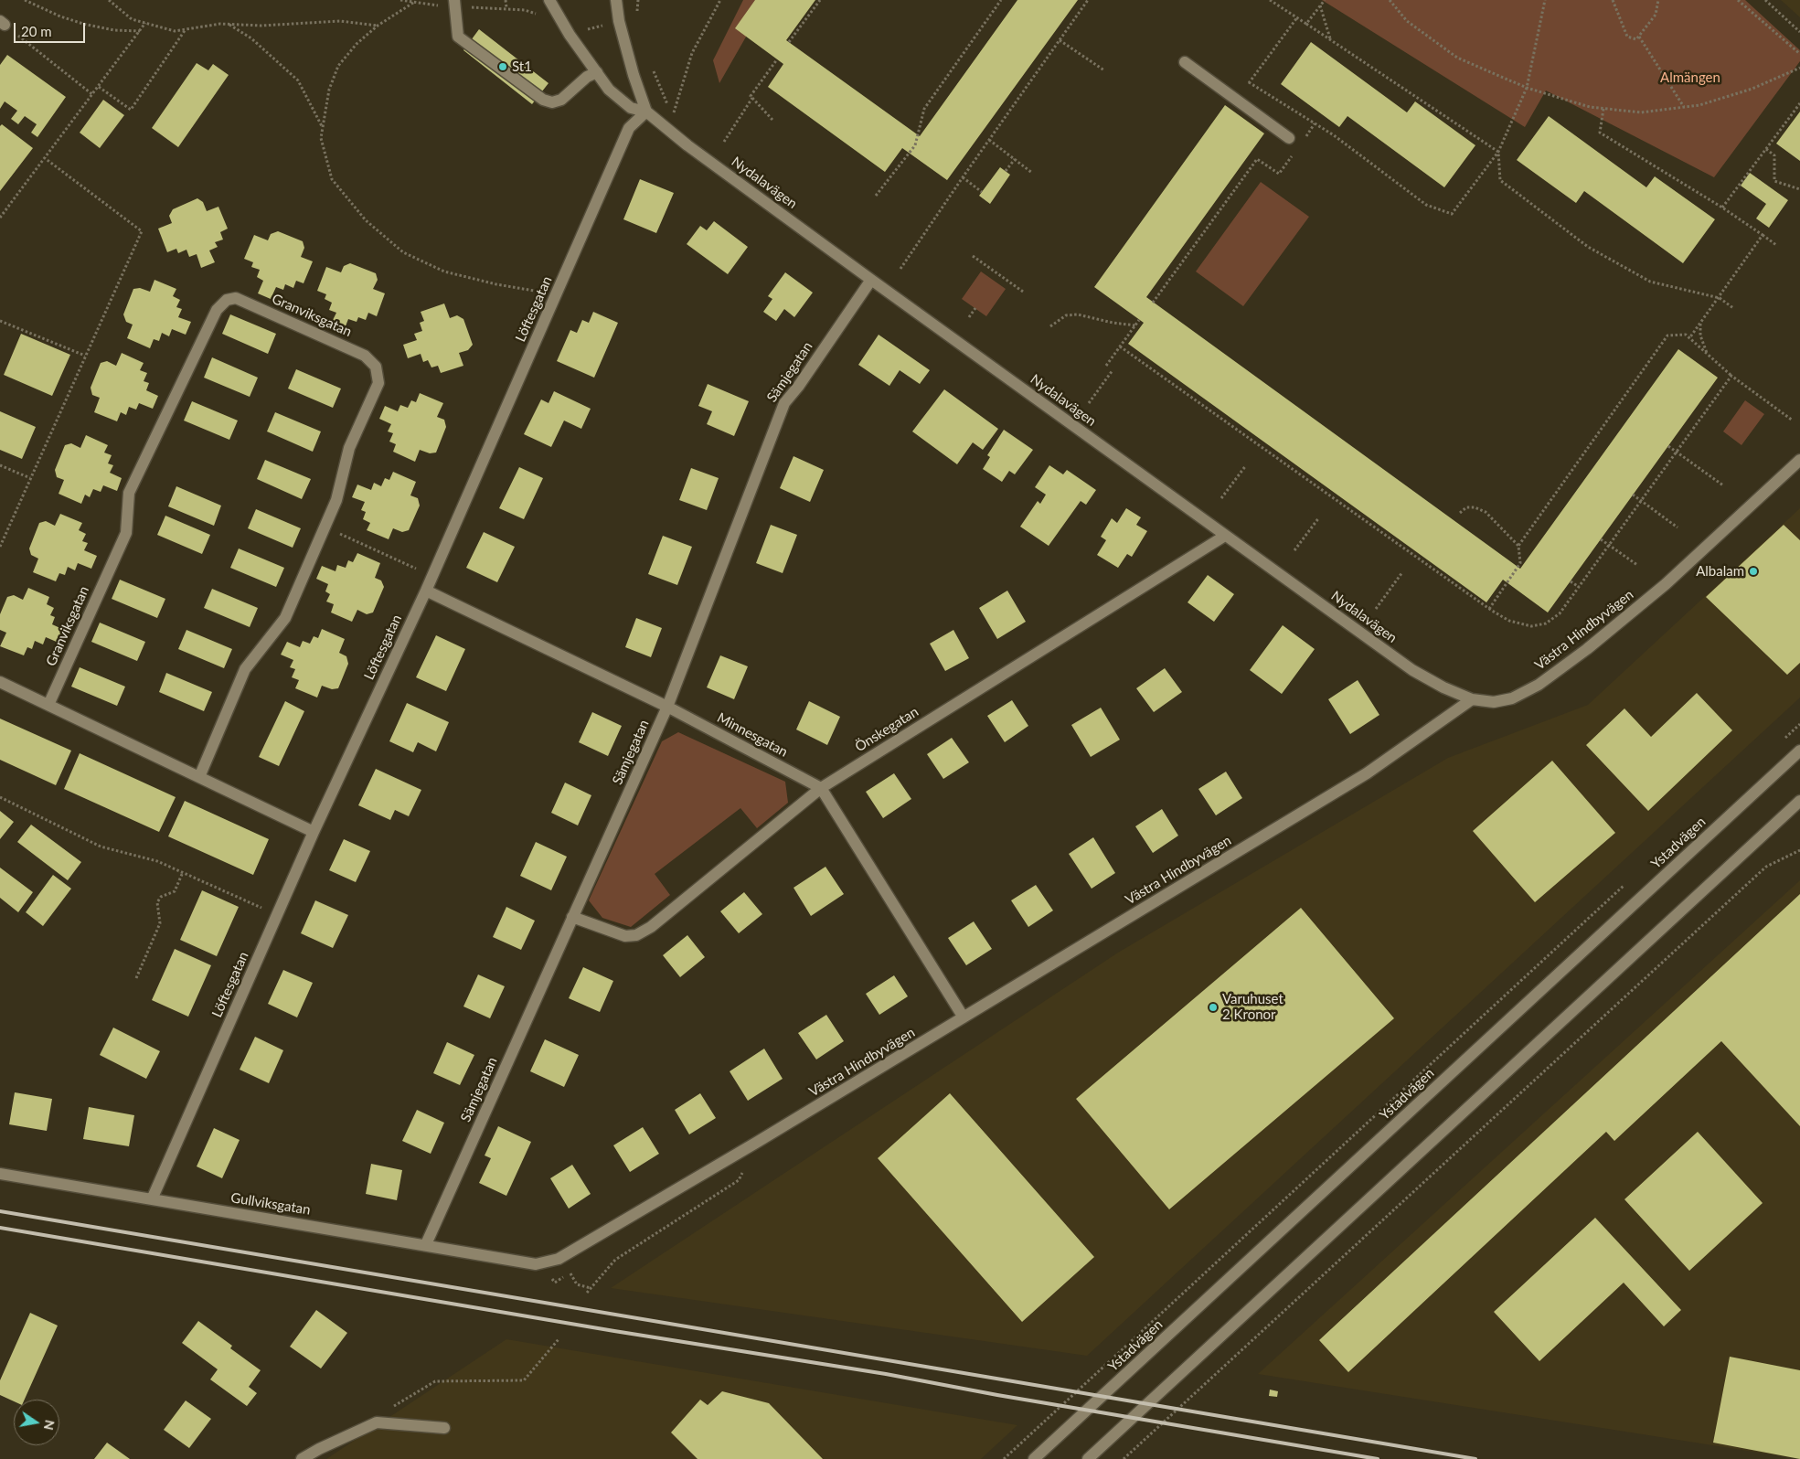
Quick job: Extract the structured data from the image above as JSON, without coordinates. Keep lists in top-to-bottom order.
{
  "streets": {
    "street": [
      "Nydalavägen",
      "Löftesgatan",
      "Granviksgatan",
      "Sämjegatan",
      "Västra Hindbyvägen",
      "Önskegatan",
      "Minnesgatan",
      "Ystadvägen",
      "Gullviksgatan"
    ]
  },
  "crossings": [
    ["Nydalavägen", "Löftesgatan"],
    ["Nydalavägen", "Sämjegatan"],
    ["Nydalavägen", "Västra Hindbyvägen"],
    ["Nydalavägen", "Önskegatan"],
    ["Löftesgatan", "Minnesgatan"],
    ["Löftesgatan", "Gullviksgatan"],
    ["Sämjegatan", "Önskegatan"],
    ["Sämjegatan", "Minnesgatan"],
    ["Sämjegatan", "Gullviksgatan"],
    ["Västra Hindbyvägen", "Gullviksgatan"],
    ["Önskegatan", "Minnesgatan"]
  ],
  "parks": ["Almängen"],
  "places": ["St1", "Albalam", "Varuhuset 2 Kronor"],
  "scale_bar": "20 m",
  "north": "right"
}
